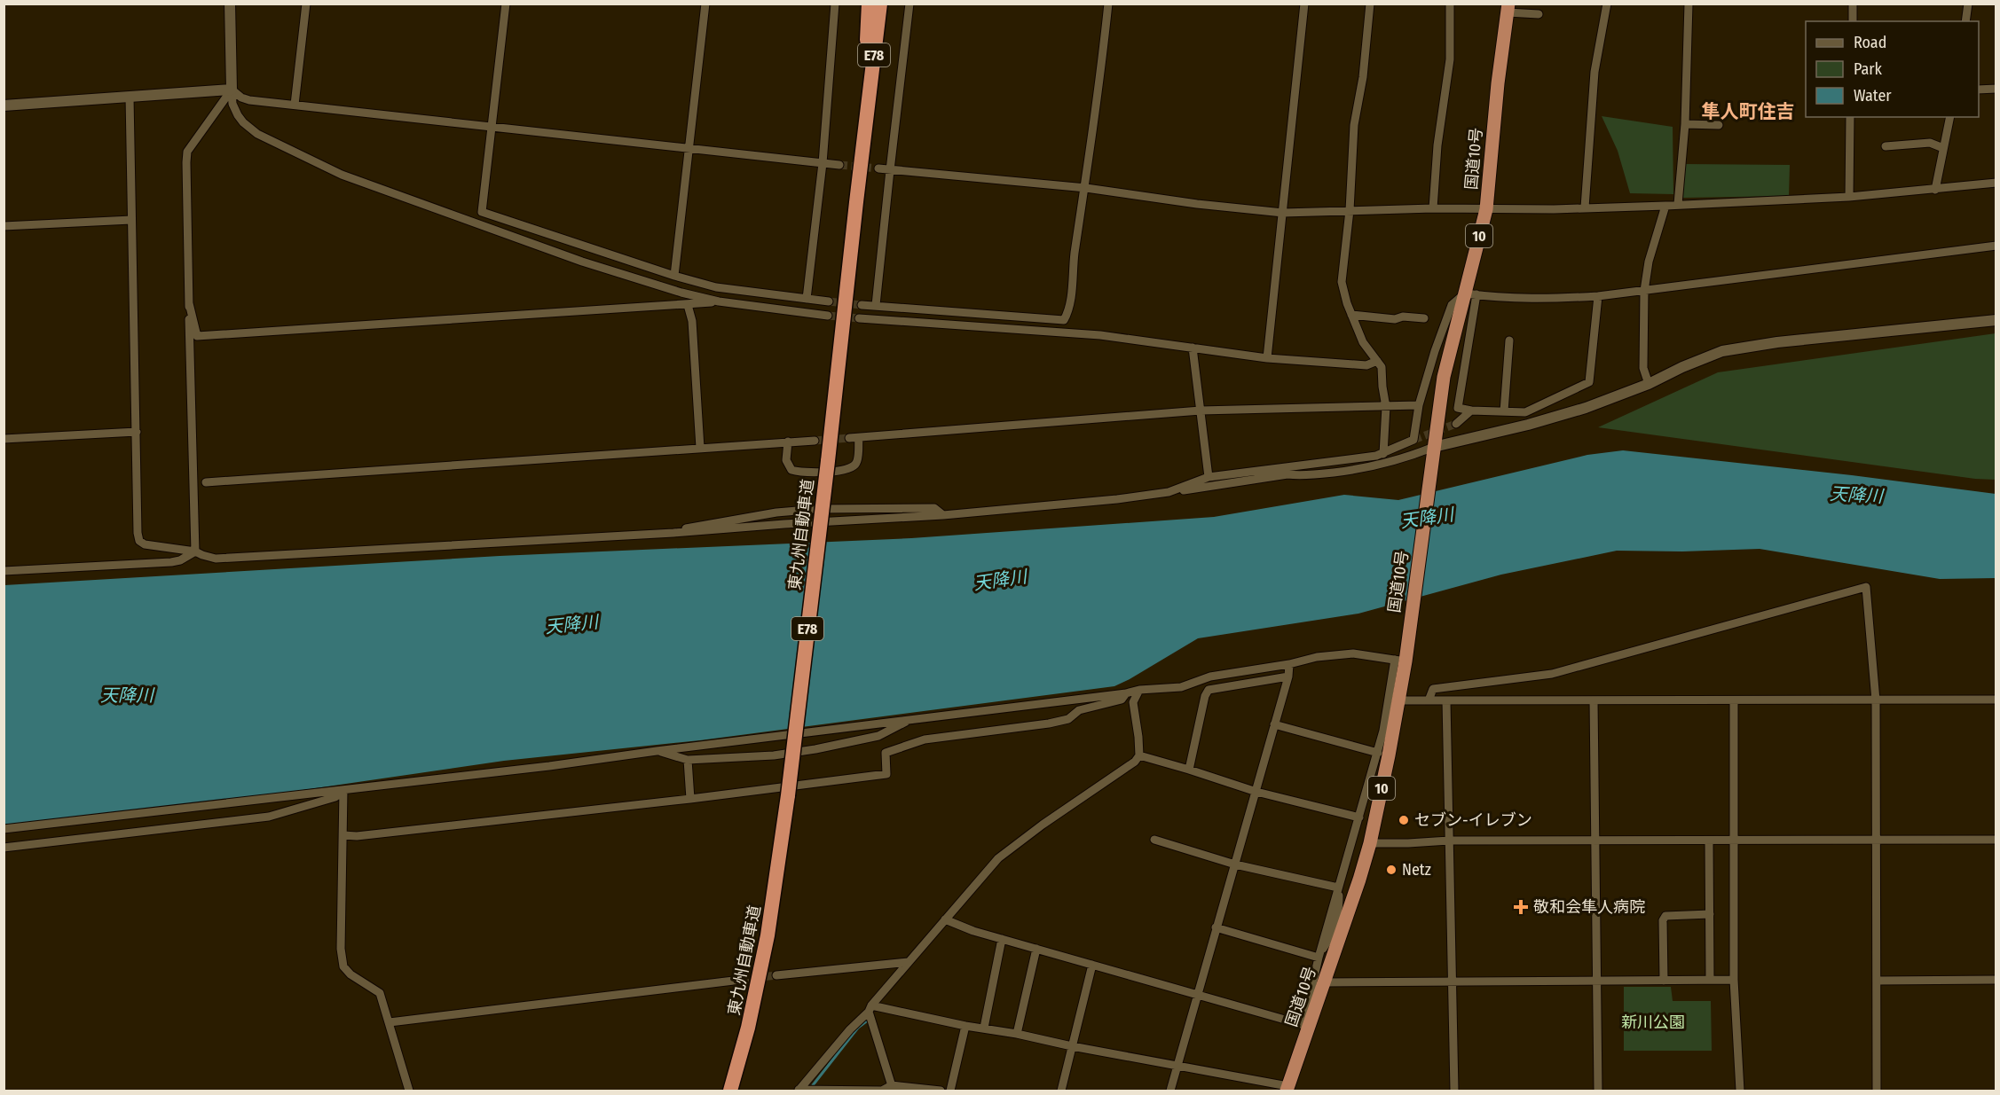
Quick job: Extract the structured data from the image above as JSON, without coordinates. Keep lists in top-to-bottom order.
{
  "streets": {
    "highway": [
      "E78",
      "国道10号",
      "10",
      "東九州自動車道"
    ]
  },
  "districts": ["隼人町住吉"],
  "water": ["天降川"],
  "parks": ["新川公園"],
  "places": {
    "other": ["セブン-イレブン", "Netz"],
    "health": ["敬和会隼人病院"]
  },
  "legend": ["Road", "Park", "Water"]
}
